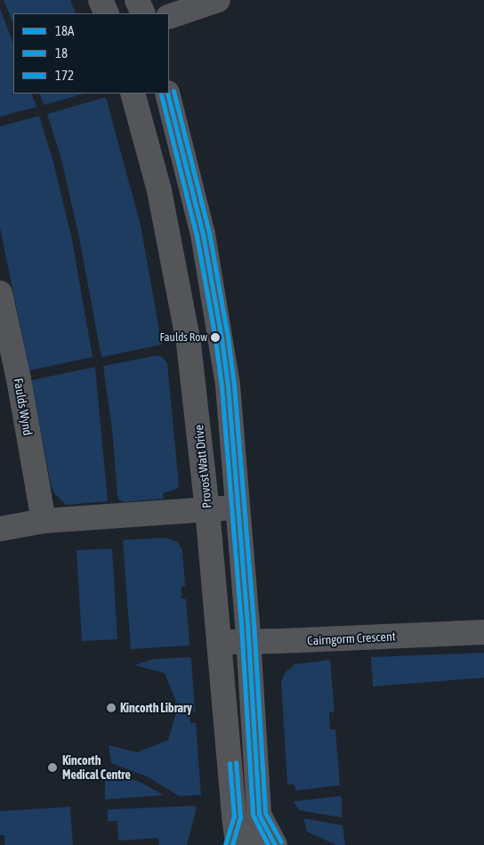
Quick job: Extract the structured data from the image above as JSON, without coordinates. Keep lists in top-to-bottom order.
{
  "streets": {
    "street": ["Faulds Wynd", "Provost Watt Drive", "Cairngorm Crescent"]
  },
  "crossings": [
    ["Provost Watt Drive", "Cairngorm Crescent"]
  ],
  "places": ["Faulds Row", "Kincorth Library", "Kincorth Medical Centre"],
  "lines": ["transit line 172", "transit line 18A", "transit line 18"],
  "legend": ["18A", "18", "172"]
}
